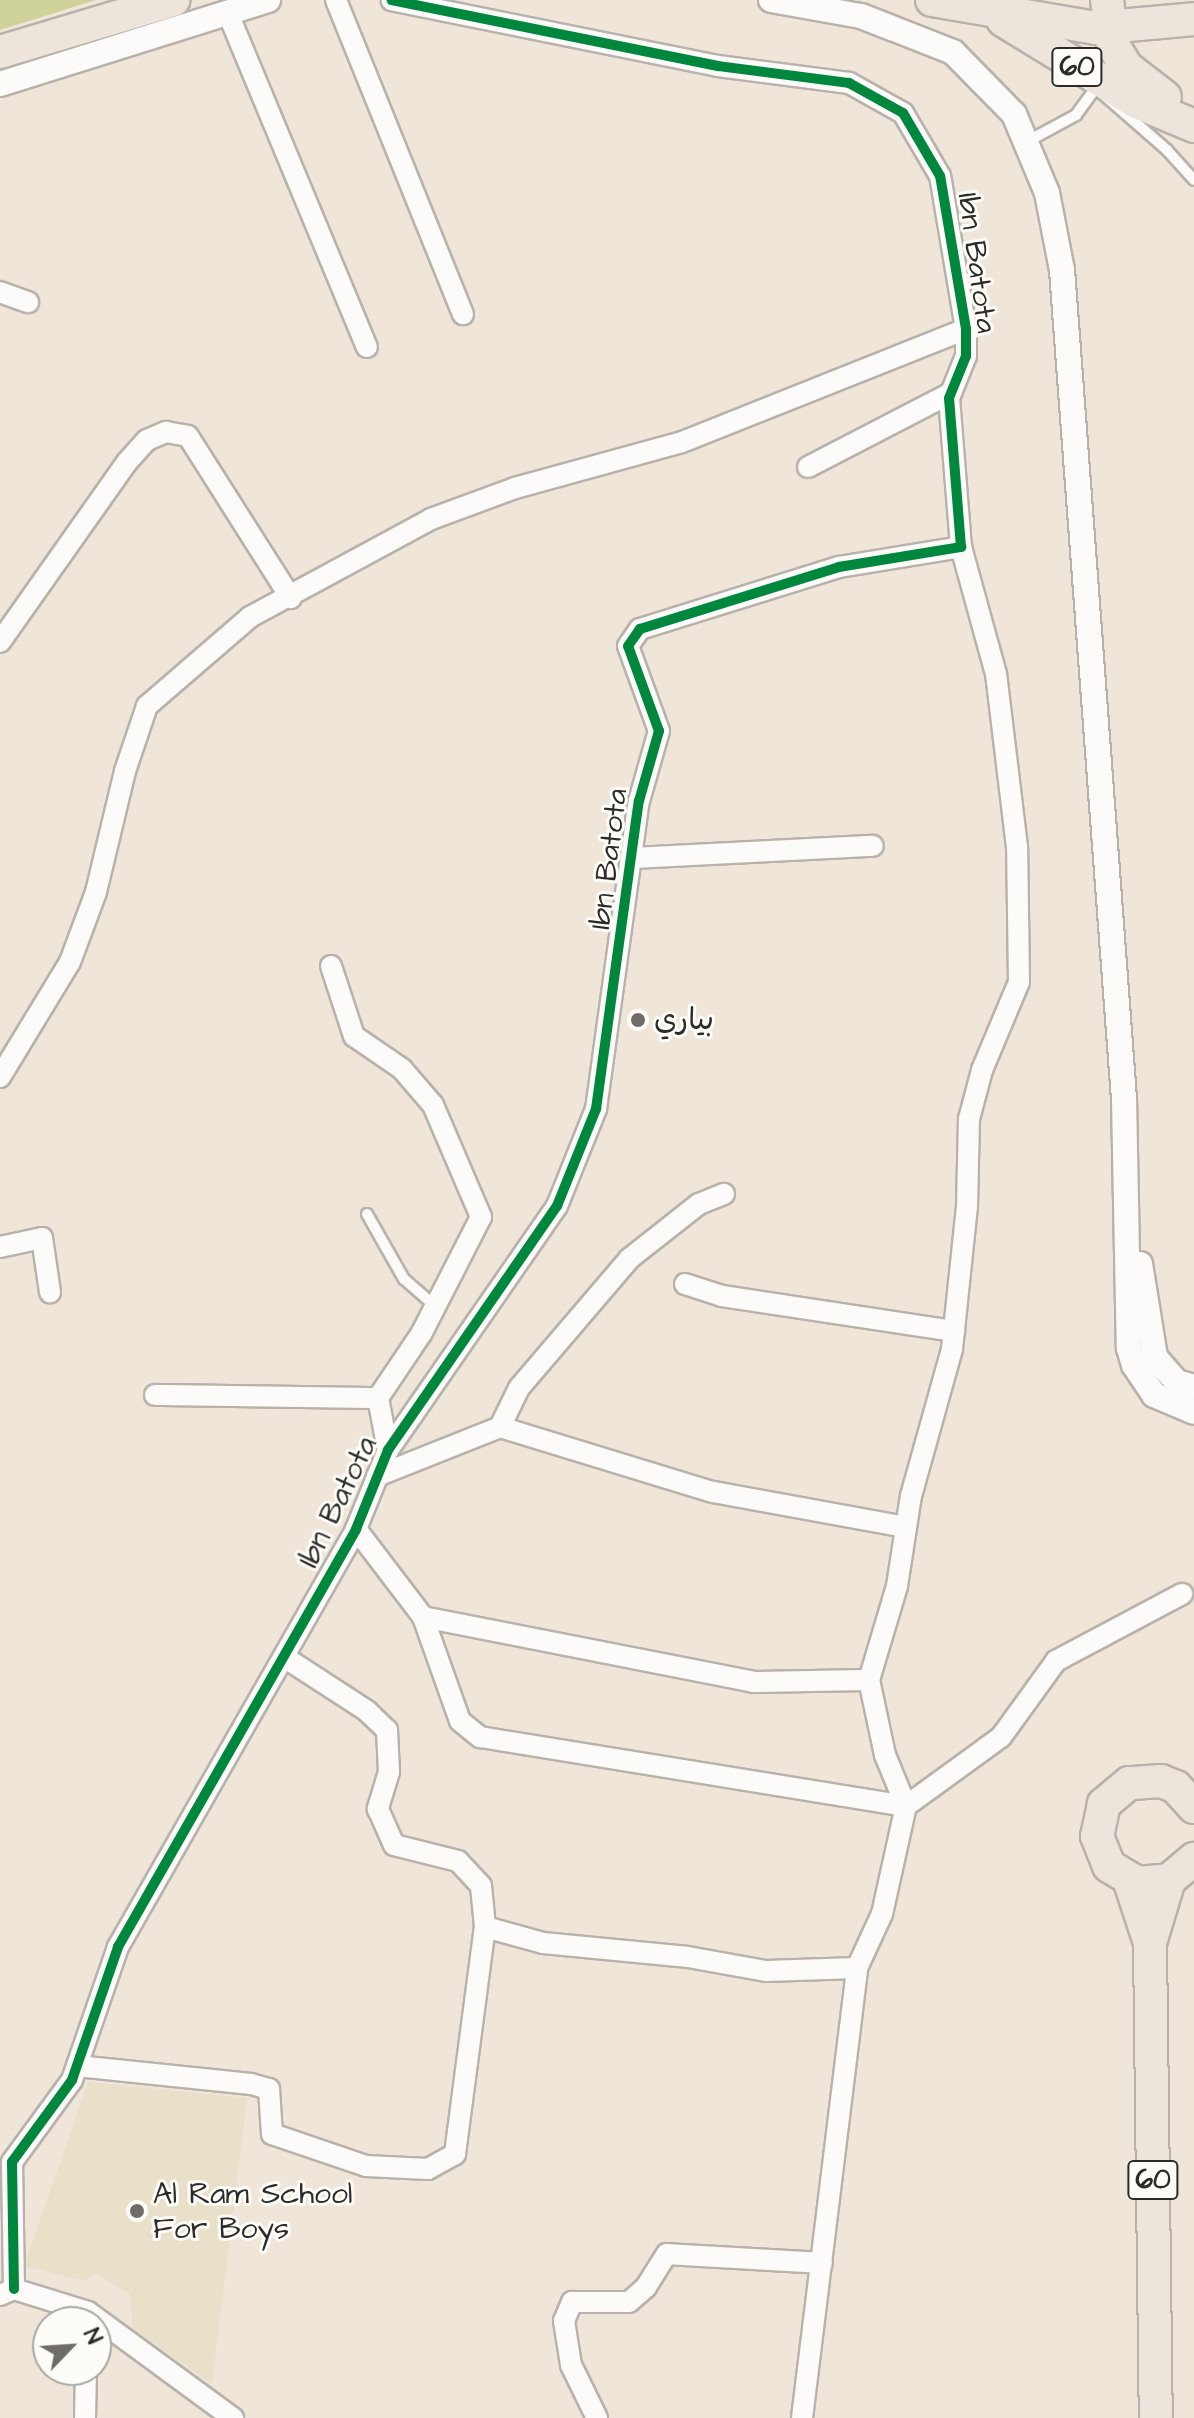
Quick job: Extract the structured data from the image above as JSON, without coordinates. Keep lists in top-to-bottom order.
{
  "streets": {
    "highway": ["60"],
    "street": ["Ibn Batota"]
  },
  "places": ["بياري", "Al Ram School For Boys"],
  "north": "top right"
}
